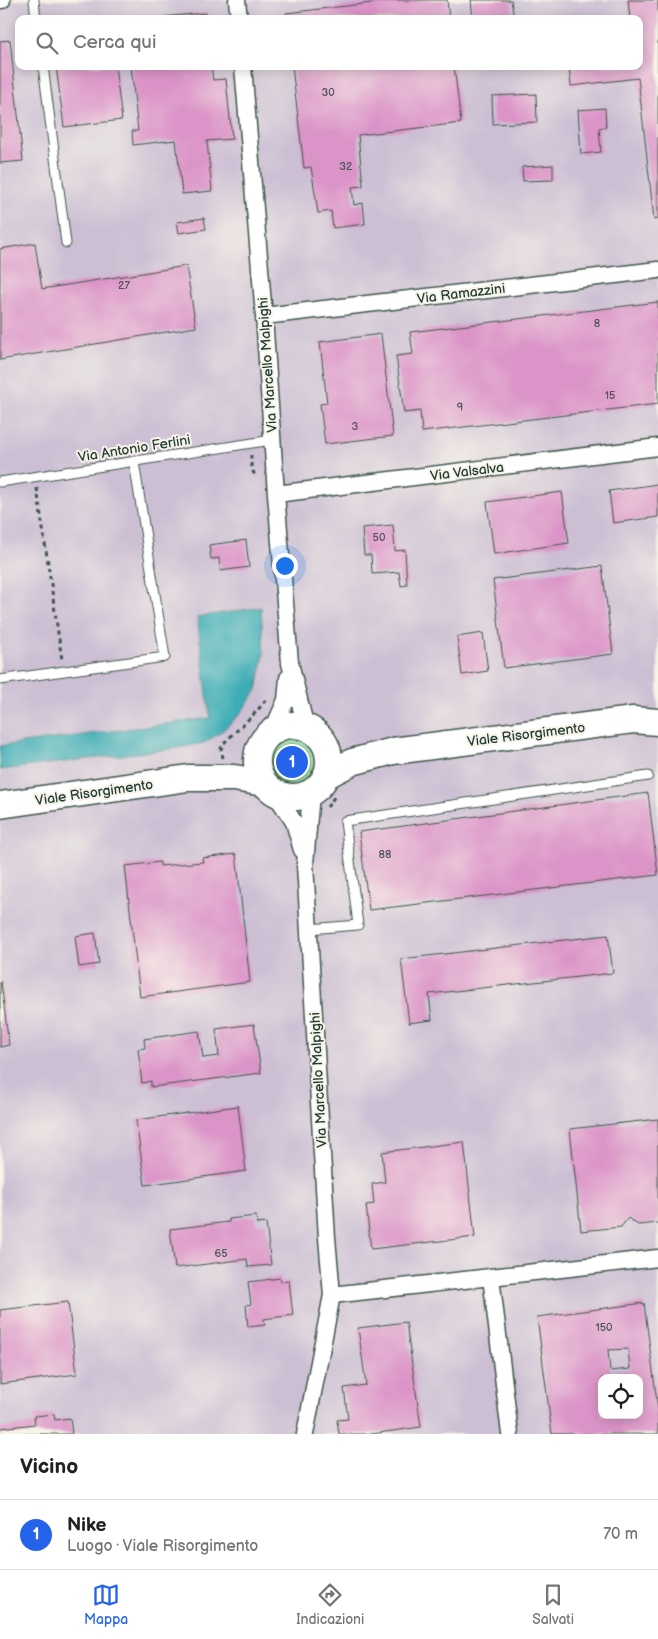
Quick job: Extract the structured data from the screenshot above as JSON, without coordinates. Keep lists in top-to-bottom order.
{
  "streets": {
    "main road": ["Viale Risorgimento"],
    "street": ["Via Ramazzini", "Via Marcello Malpighi", "Via Valsalva"],
    "lane": ["Via Antonio Ferlini"]
  },
  "crossings": [
    ["Via Ramazzini", "Via Marcello Malpighi"],
    ["Via Marcello Malpighi", "Via Antonio Ferlini"],
    ["Via Marcello Malpighi", "Via Valsalva"],
    ["Via Marcello Malpighi", "Viale Risorgimento"]
  ],
  "house_numbers": [
    "30",
    "32",
    "27",
    "8",
    "15",
    "9",
    "3",
    "50",
    "88",
    "65",
    "150"
  ],
  "page": {
    "search": "Cerca qui",
    "pins": "1",
    "heading": "Vicino",
    "list": [
      {
        "mark": "1",
        "name": "Nike",
        "note": "Luogo · Viale Risorgimento",
        "value": "70 m"
      }
    ],
    "nav": ["Mappa", "Indicazioni", "Salvati"]
  }
}
